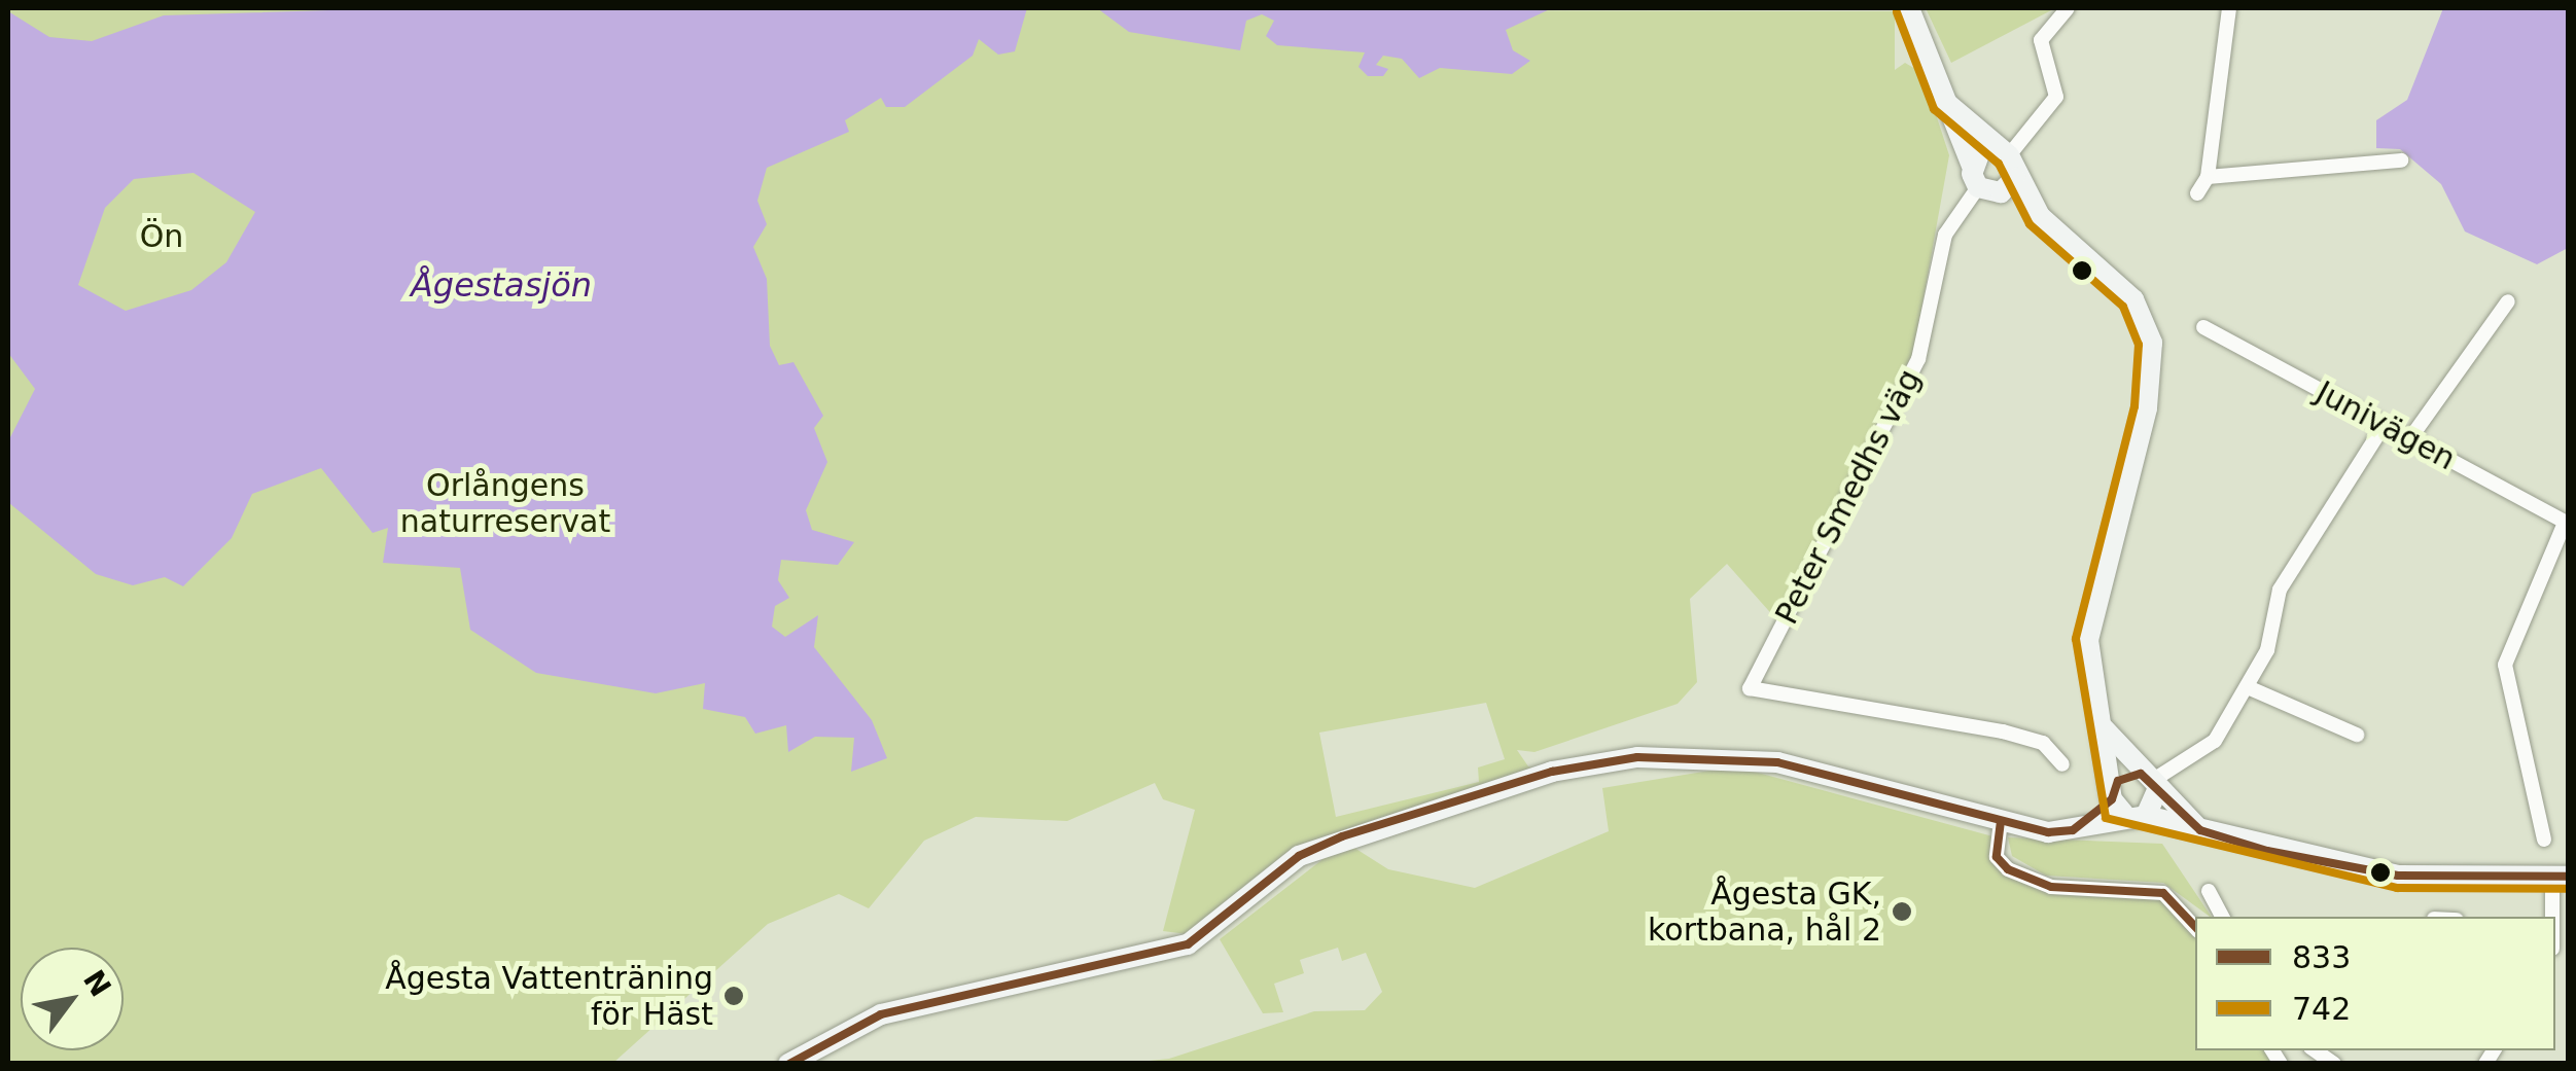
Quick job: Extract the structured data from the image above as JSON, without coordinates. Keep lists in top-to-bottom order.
{
  "streets": {
    "street": ["Junivägen", "Peter Smedhs väg"]
  },
  "water": ["Ågestasjön"],
  "parks": ["Ön", "Orlångens naturreservat"],
  "places": ["Ågesta GK, kortbana, hål 2", "Ågesta Vattenträning för Häst"],
  "lines": ["transit line 742", "transit line 833"],
  "legend": ["833", "742"],
  "north": "top right"
}
